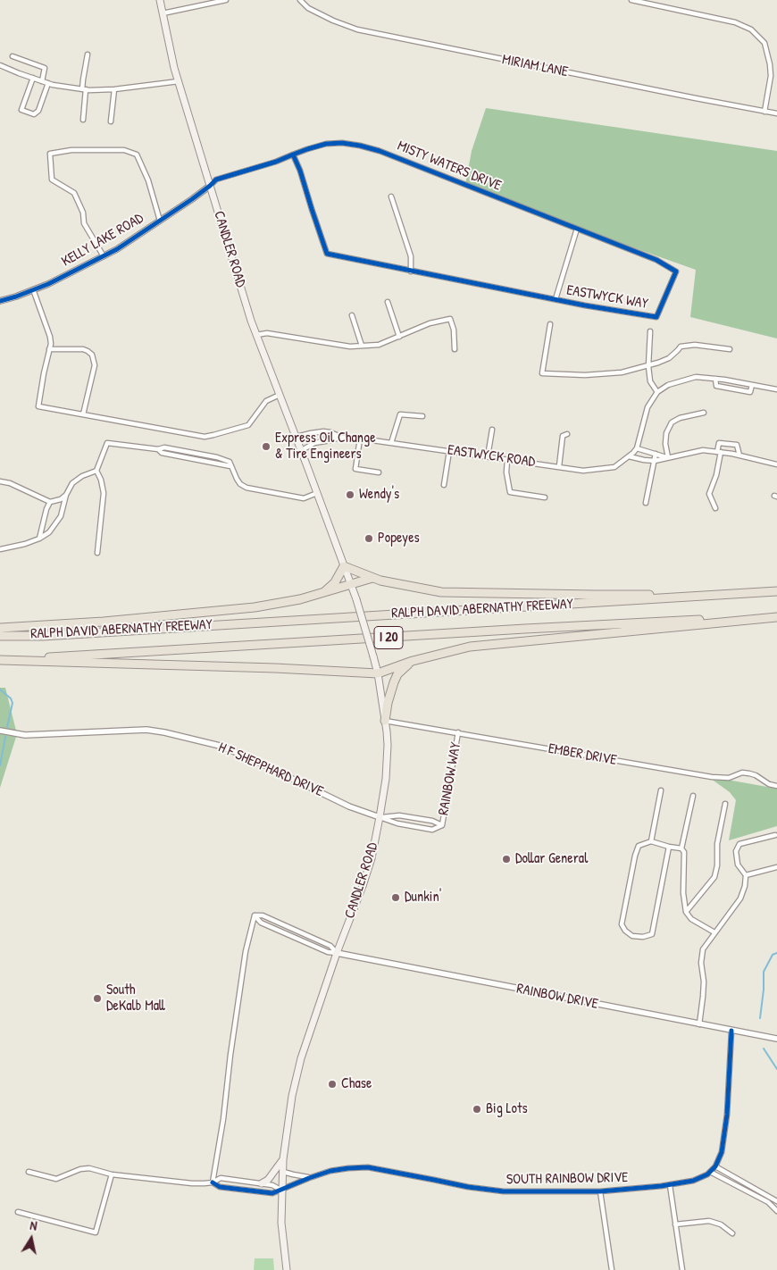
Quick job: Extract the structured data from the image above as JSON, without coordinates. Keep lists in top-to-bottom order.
{
  "streets": {
    "highway": ["RALPH DAVID ABERNATHY FREEWAY", "I 20"],
    "main road": ["CANDLER ROAD"],
    "street": [
      "MIRIAM LANE",
      "MISTY WATERS DRIVE",
      "KELLY LAKE ROAD",
      "EASTWYCK WAY",
      "EASTWYCK ROAD",
      "EMBER DRIVE",
      "H F SHEPPHARD DRIVE",
      "RAINBOW WAY",
      "RAINBOW DRIVE",
      "SOUTH RAINBOW DRIVE"
    ]
  },
  "crossings": [
    ["MISTY WATERS DRIVE", "KELLY LAKE ROAD"],
    ["MISTY WATERS DRIVE", "CANDLER ROAD"],
    ["MISTY WATERS DRIVE", "EASTWYCK WAY"],
    ["KELLY LAKE ROAD", "CANDLER ROAD"],
    ["CANDLER ROAD", "EASTWYCK ROAD"],
    ["CANDLER ROAD", "EMBER DRIVE"],
    ["CANDLER ROAD", "H F SHEPPHARD DRIVE"],
    ["CANDLER ROAD", "RAINBOW WAY"],
    ["CANDLER ROAD", "RAINBOW DRIVE"],
    ["CANDLER ROAD", "SOUTH RAINBOW DRIVE"],
    ["EMBER DRIVE", "RAINBOW WAY"],
    ["H F SHEPPHARD DRIVE", "RAINBOW WAY"],
    ["RAINBOW DRIVE", "SOUTH RAINBOW DRIVE"]
  ],
  "places": [
    "Express Oil Change & Tire Engineers",
    "Wendy's",
    "Popeyes",
    "Dollar General",
    "Dunkin'",
    "South DeKalb Mall",
    "Chase",
    "Big Lots"
  ],
  "north": "top"
}
